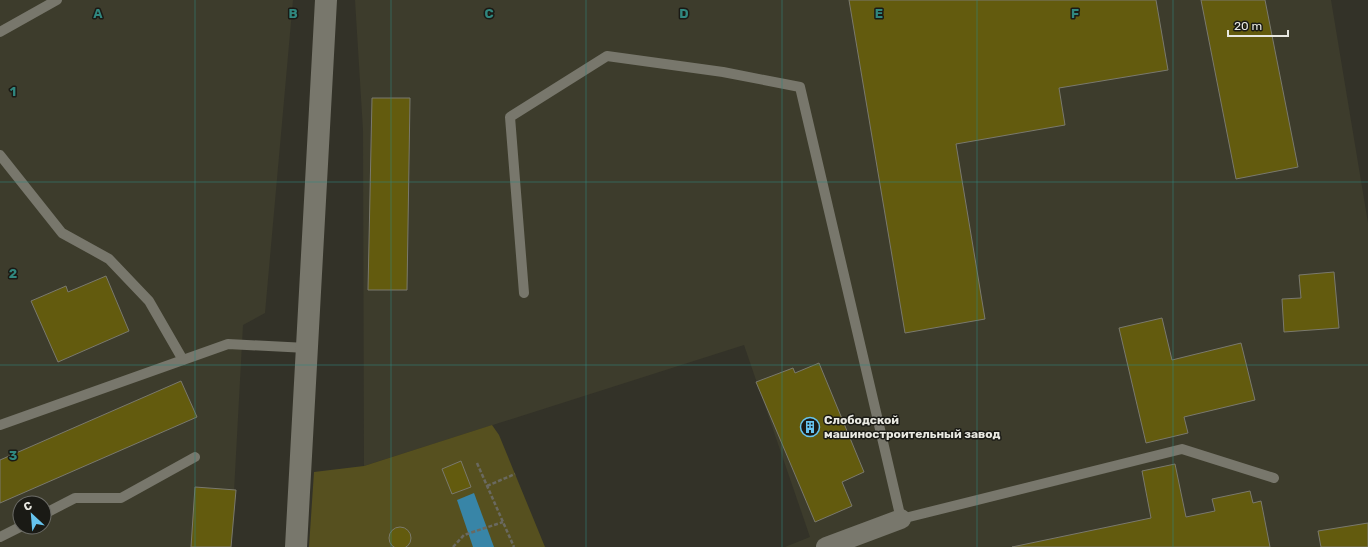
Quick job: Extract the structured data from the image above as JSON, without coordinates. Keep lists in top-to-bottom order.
{
  "places": {
    "building": ["Слободской машиностроительный завод"]
  },
  "scale_bar": "20 m",
  "north": "top left",
  "grid": {
    "columns": [
      "A",
      "B",
      "C",
      "D",
      "E",
      "F"
    ],
    "rows": ["1", "2", "3"]
  }
}
